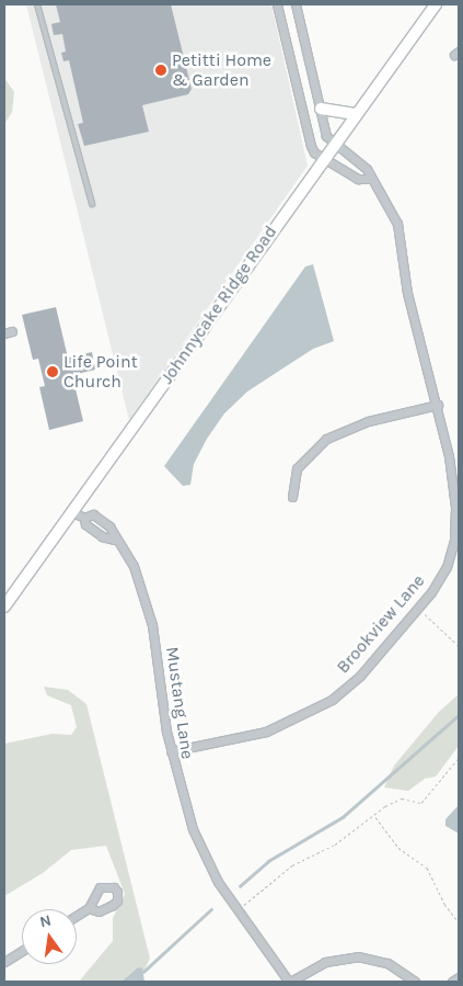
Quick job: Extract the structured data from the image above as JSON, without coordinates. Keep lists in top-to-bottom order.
{
  "streets": {
    "main road": ["Johnnycake Ridge Road"],
    "street": ["Brookview Lane", "Mustang Lane"]
  },
  "crossings": [
    ["Johnnycake Ridge Road", "Brookview Lane"],
    ["Johnnycake Ridge Road", "Mustang Lane"],
    ["Brookview Lane", "Mustang Lane"]
  ],
  "places": ["Petitti Home & Garden", "Life Point Church"],
  "north": "top"
}
